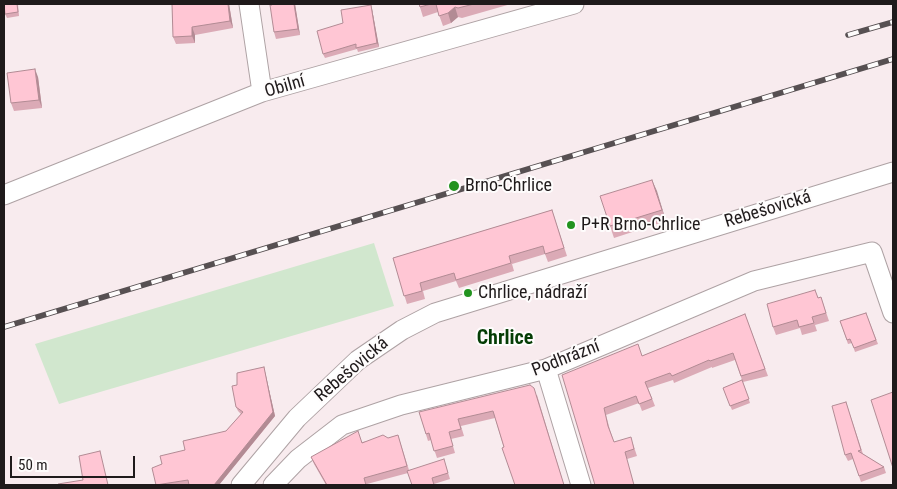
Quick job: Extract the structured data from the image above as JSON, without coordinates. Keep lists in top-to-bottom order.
{
  "streets": {
    "street": ["Obilní", "Rebešovická", "Podhrázní"]
  },
  "districts": ["Chrlice"],
  "places": ["Brno-Chrlice", "P+R Brno-Chrlice", "Chrlice, nádraží"],
  "scale_bar": "50 m"
}
